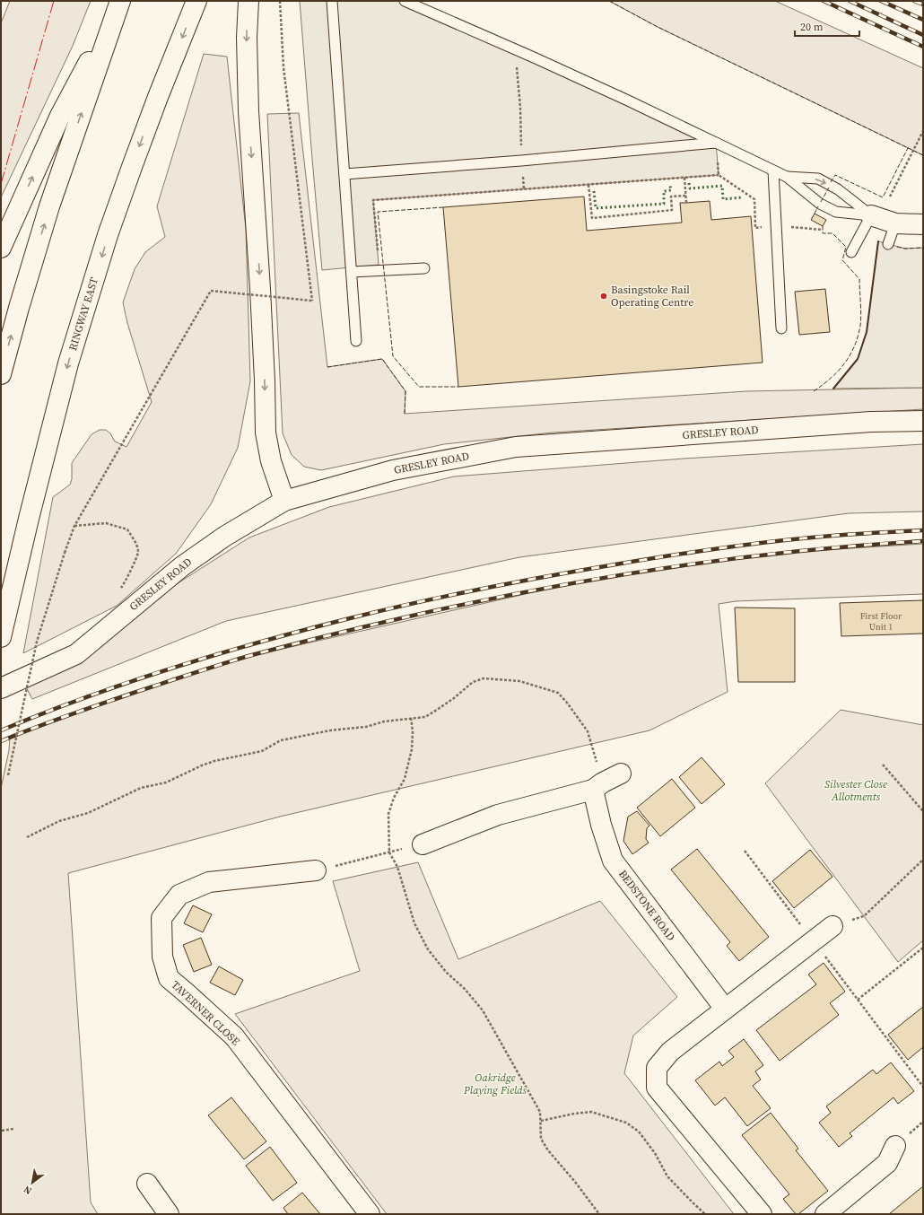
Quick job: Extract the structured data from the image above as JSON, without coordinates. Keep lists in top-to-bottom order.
{
  "streets": {
    "main road": [
      "RINGWAY EAST",
      "GRESLEY ROAD",
      "BEDSTONE ROAD",
      "TAVERNER CLOSE"
    ]
  },
  "parks": ["Silvester Close Allotments", "Oakridge Playing Fields"],
  "places": ["Basingstoke Rail Operating Centre"],
  "house_numbers": ["First Floor Unit 1"],
  "scale_bar": "20 m",
  "north": "bottom left"
}
